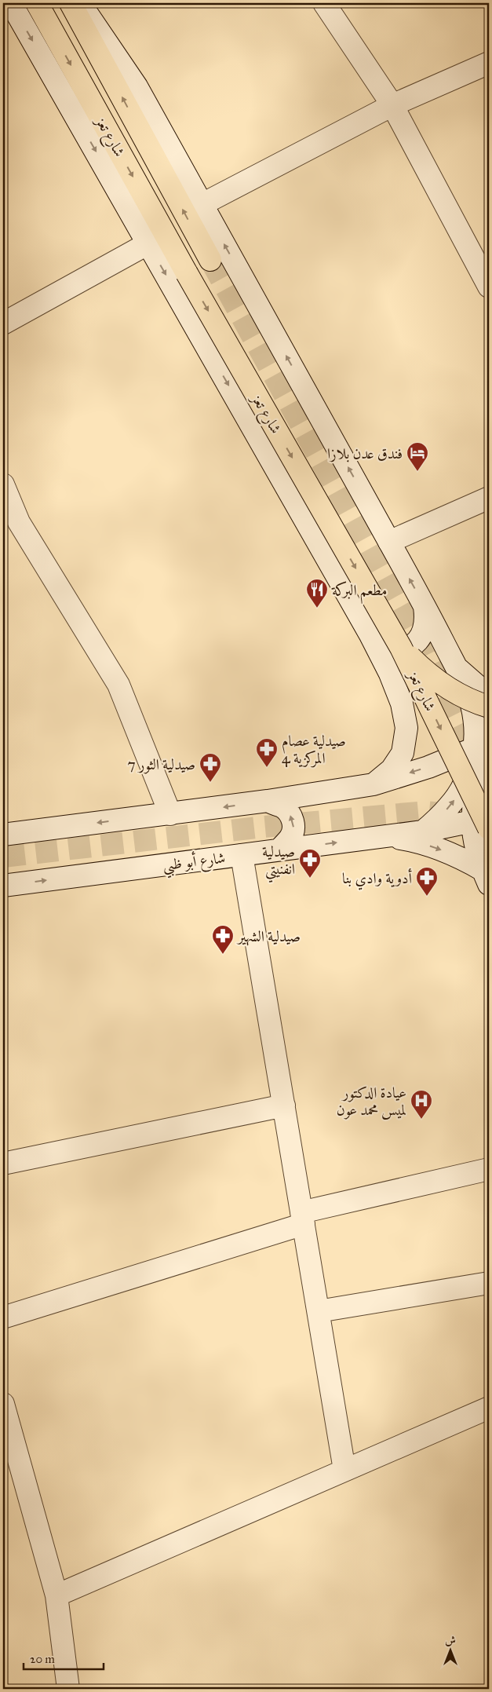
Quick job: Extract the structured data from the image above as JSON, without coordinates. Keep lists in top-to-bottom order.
{
  "streets": {
    "main road": ["شارع تعز"],
    "street": ["شارع أبو ظبي"]
  },
  "places": {
    "hotel": ["فندق عدن بلازا"],
    "restaurant": ["مطعم البركة"],
    "pharmacy": [
      "صيدلية عصام المركزية 4",
      "صيدلية الثور 7",
      "صيدلية انفنيتي",
      "أدوية وادي بنا",
      "صيدلية الشهير"
    ],
    "hospital": ["عيادة الدكتور لميس محمد عون"]
  },
  "scale_bar": "20 m",
  "north": "top"
}
